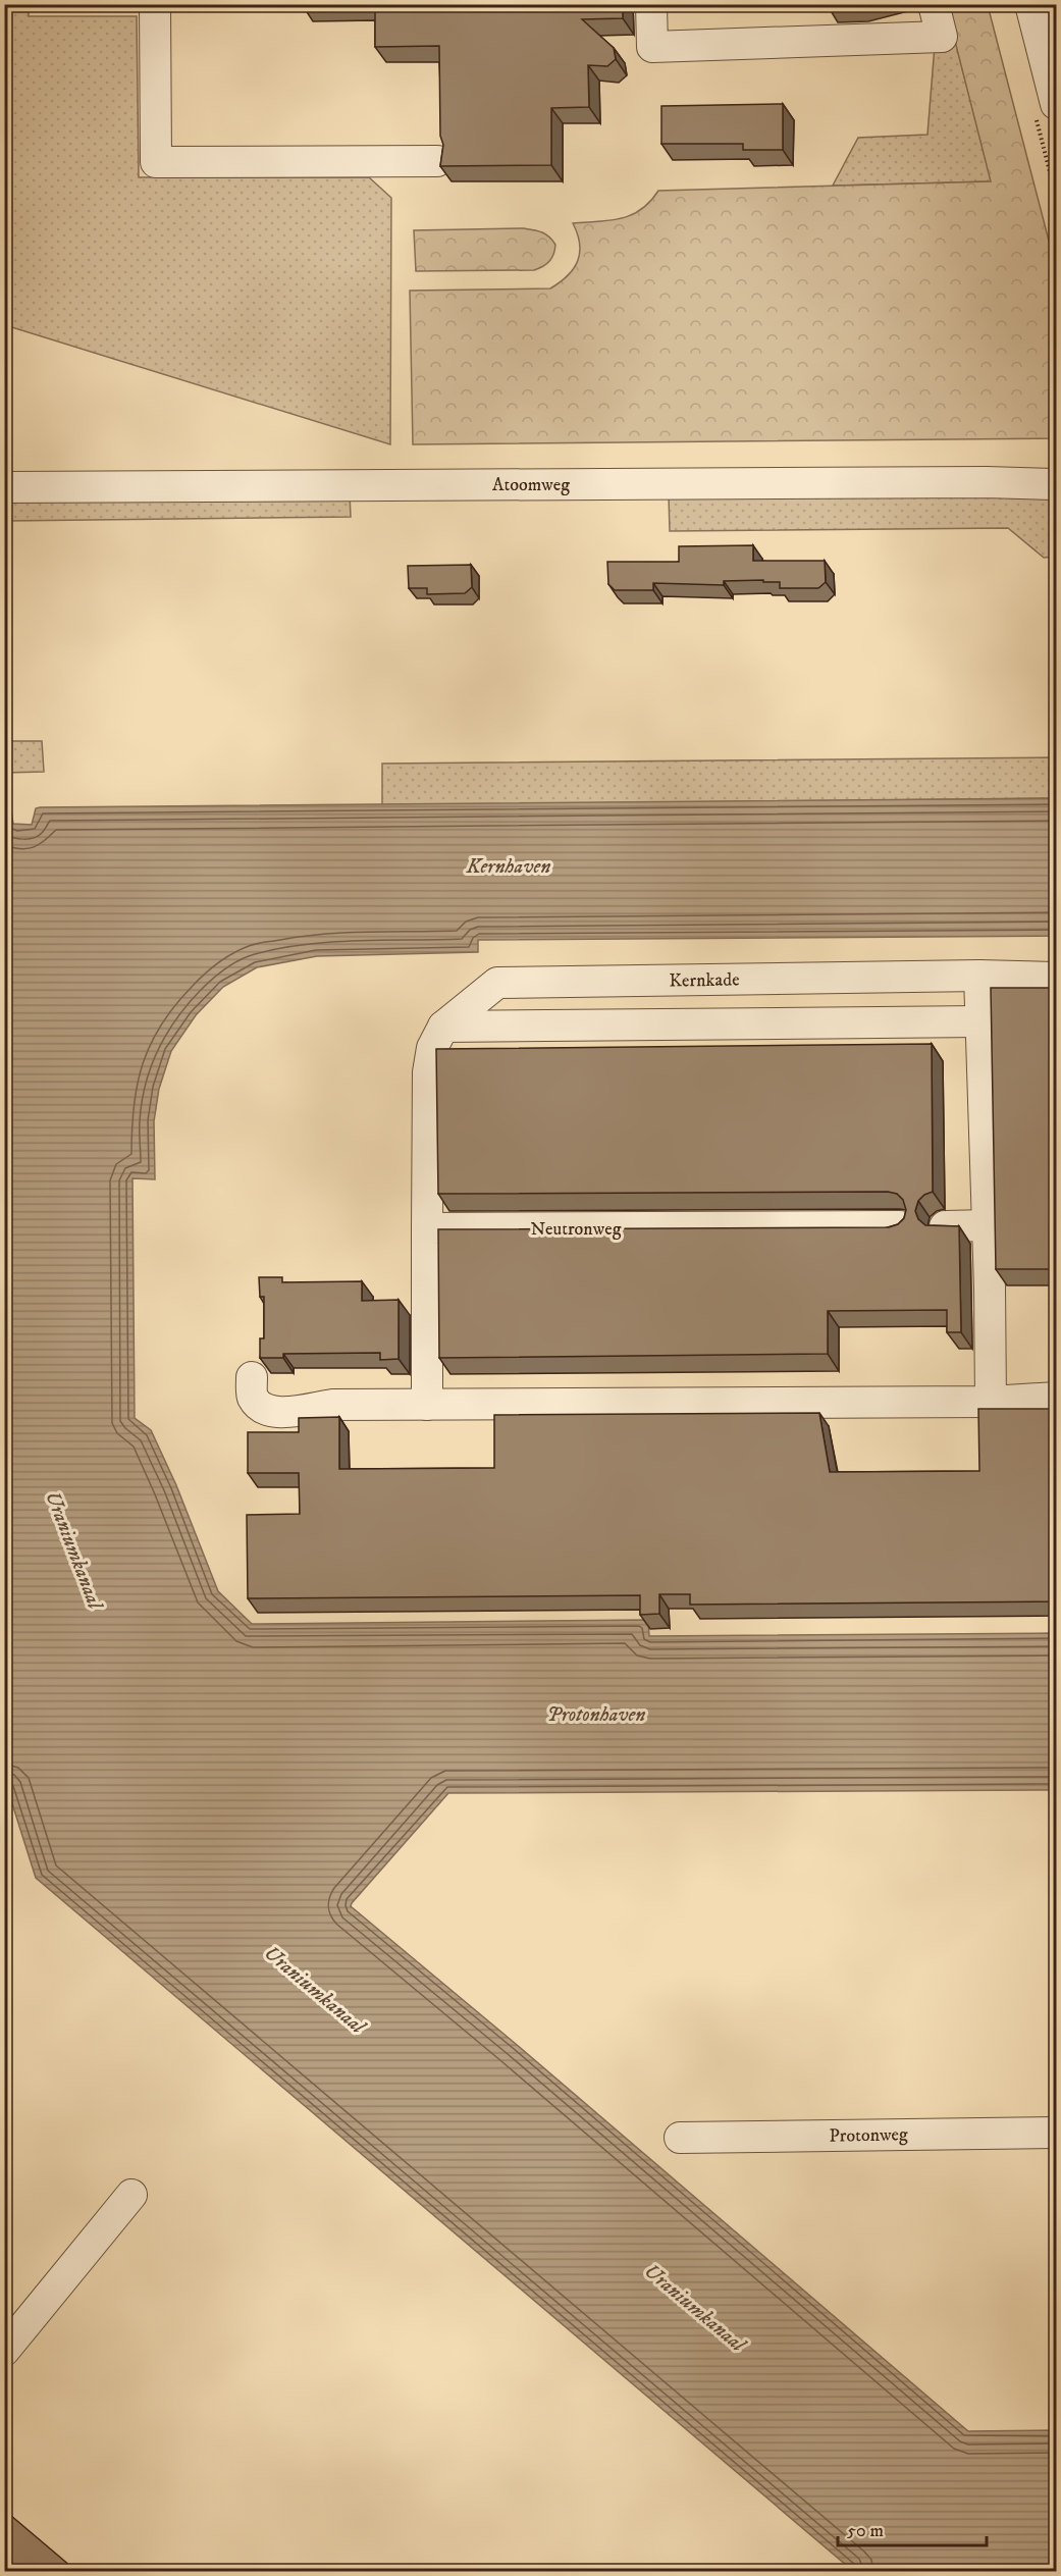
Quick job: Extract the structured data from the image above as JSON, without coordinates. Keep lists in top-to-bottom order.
{
  "streets": {
    "street": [
      "Atoomweg",
      "Kernkade",
      "Neutronweg",
      "Protonweg"
    ]
  },
  "crossings": [
    ["Kernkade", "Neutronweg"]
  ],
  "water": ["Kernhaven", "Uraniumkanaal", "Protonhaven"],
  "scale_bar": "50 m"
}
